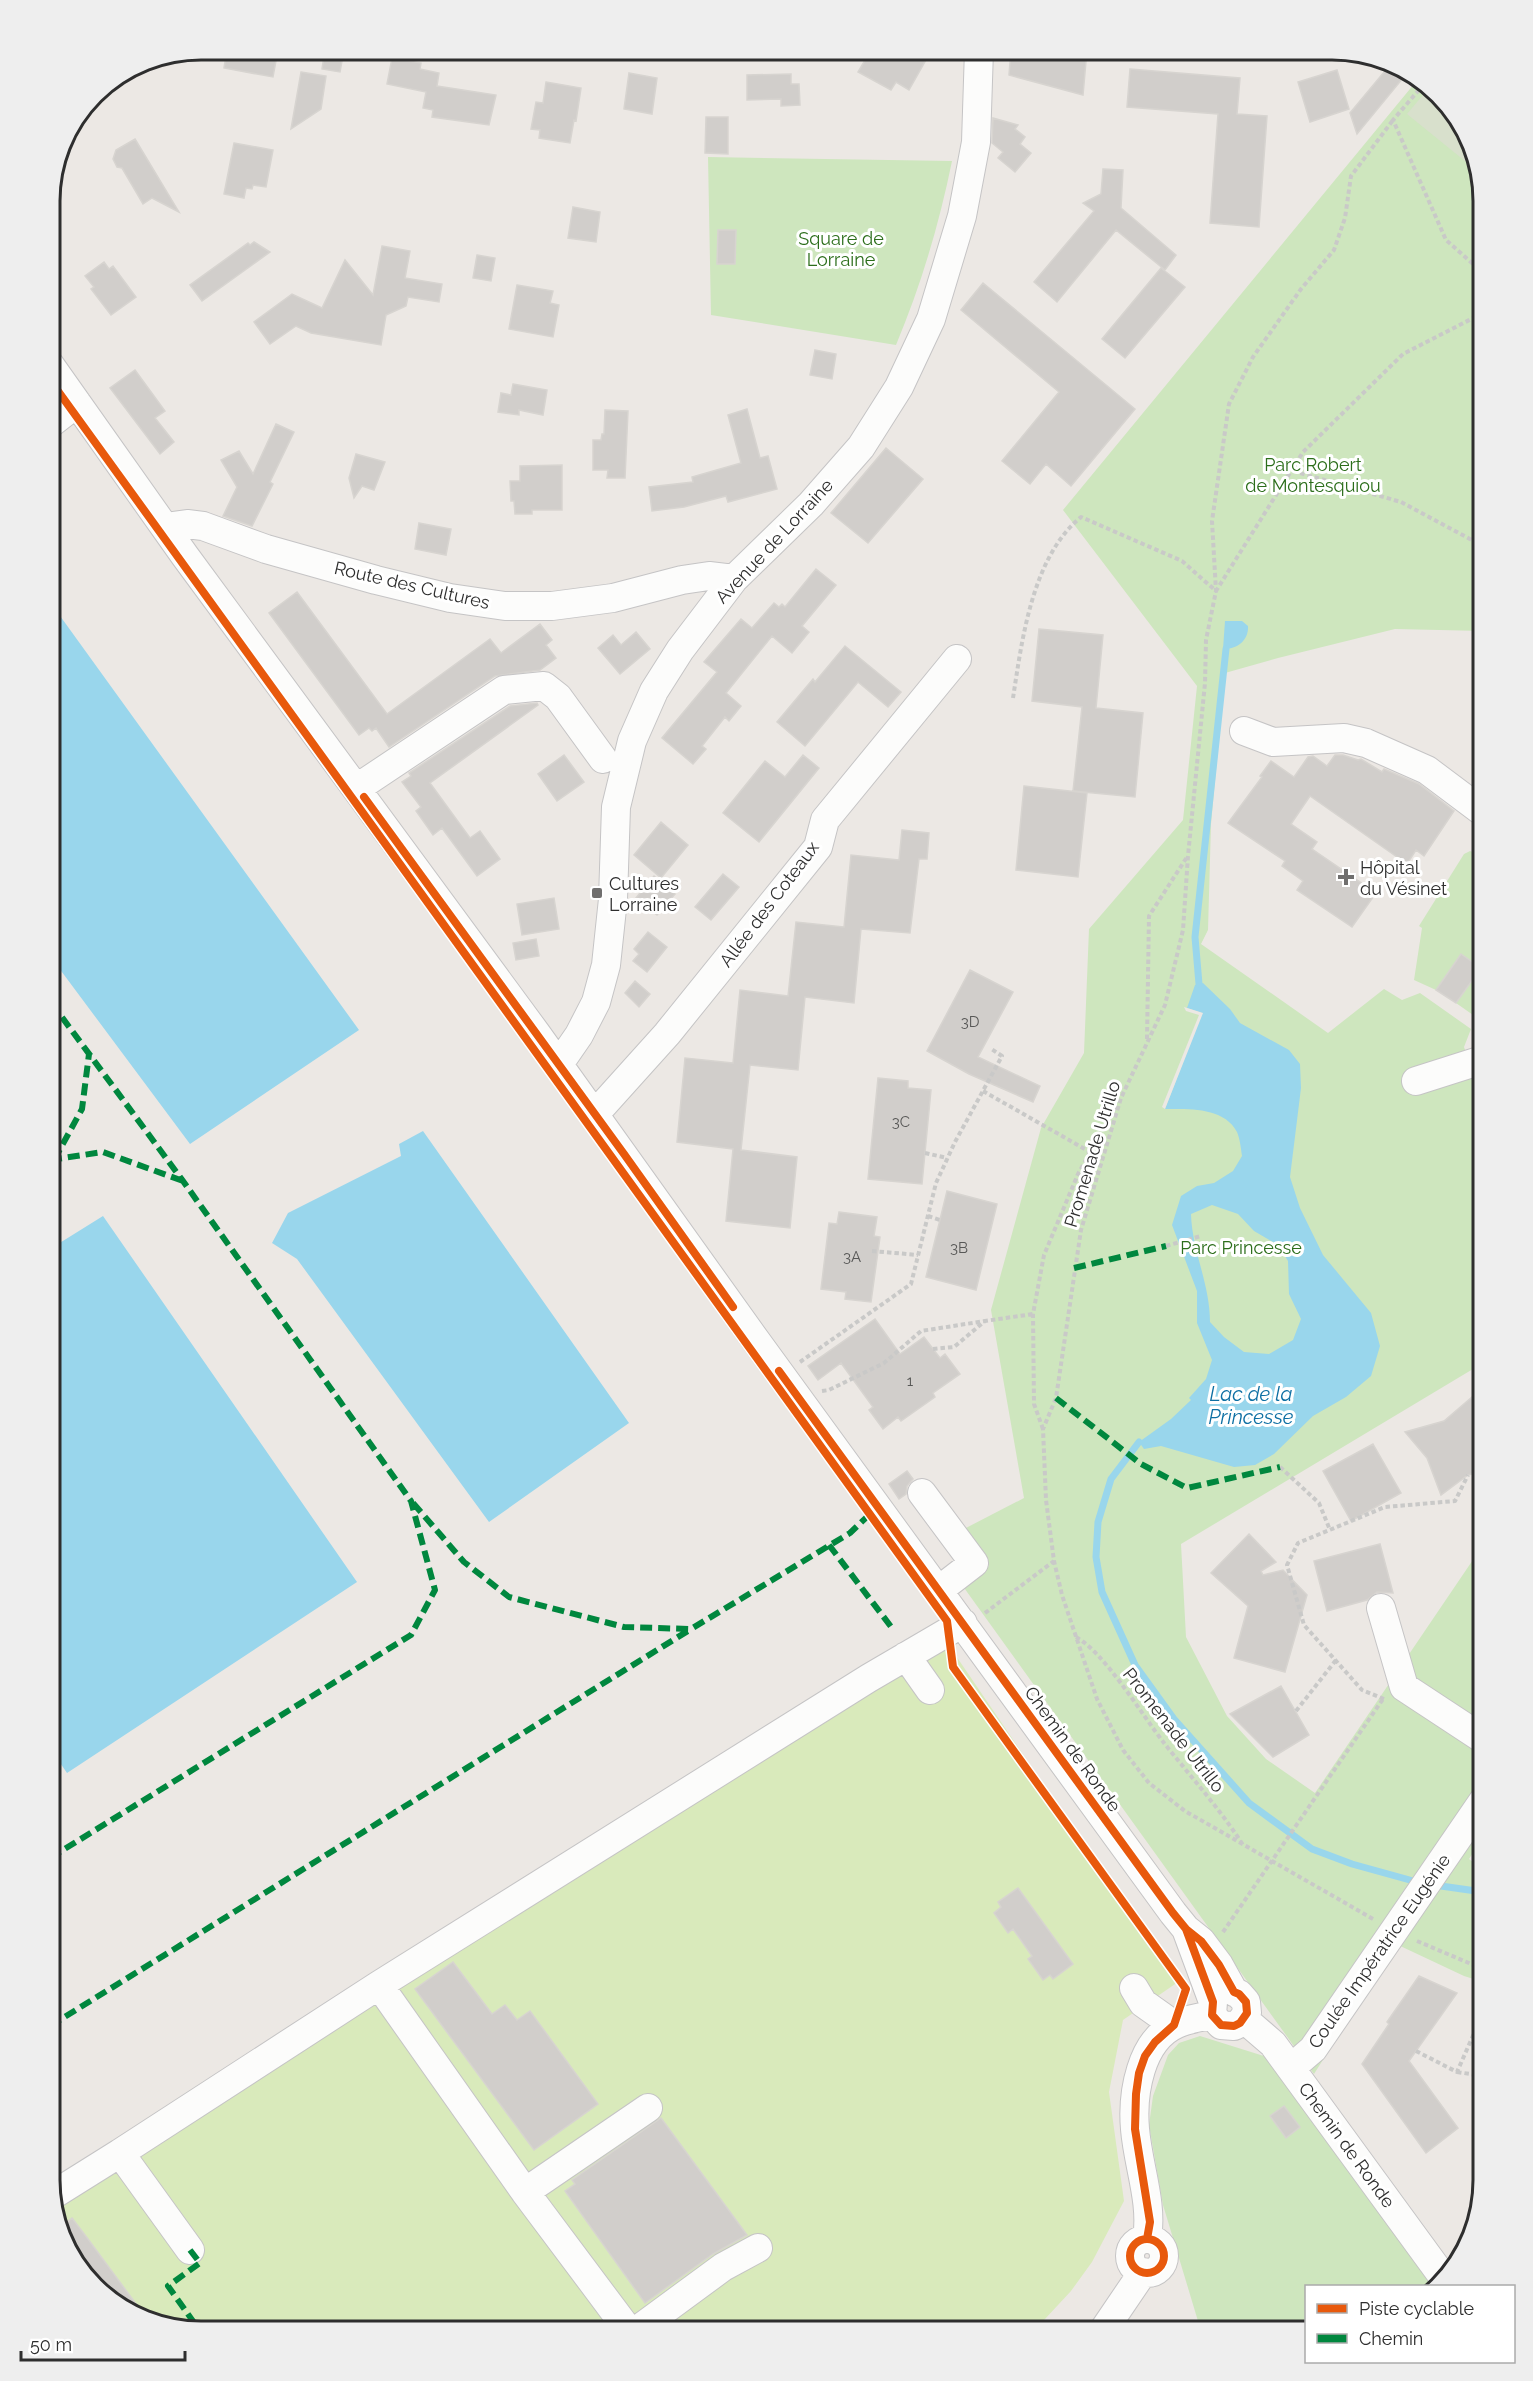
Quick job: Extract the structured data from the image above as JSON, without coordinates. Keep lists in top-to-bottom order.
{
  "streets": {
    "street": [
      "Avenue de Lorraine",
      "Route des Cultures",
      "Allée des Coteaux",
      "Chemin de Ronde",
      "Coulée Impératrice Eugénie"
    ],
    "path": ["Promenade Utrillo"]
  },
  "crossings": [
    ["Avenue de Lorraine", "Route des Cultures"],
    ["Avenue de Lorraine", "Chemin de Ronde"],
    ["Route des Cultures", "Chemin de Ronde"],
    ["Allée des Coteaux", "Chemin de Ronde"],
    ["Promenade Utrillo", "Coulée Impératrice Eugénie"],
    ["Chemin de Ronde", "Coulée Impératrice Eugénie"]
  ],
  "water": ["Lac de la Princesse"],
  "parks": ["Square de Lorraine", "Parc Robert de Montesquiou", "Parc Princesse"],
  "places": {
    "health": ["Hôpital du Vésinet"],
    "transit": ["Cultures Lorraine"]
  },
  "house_numbers": [
    "3D",
    "3C",
    "3B",
    "3A",
    "1"
  ],
  "legend": ["Piste cyclable", "Chemin"],
  "scale_bar": "50 m"
}
